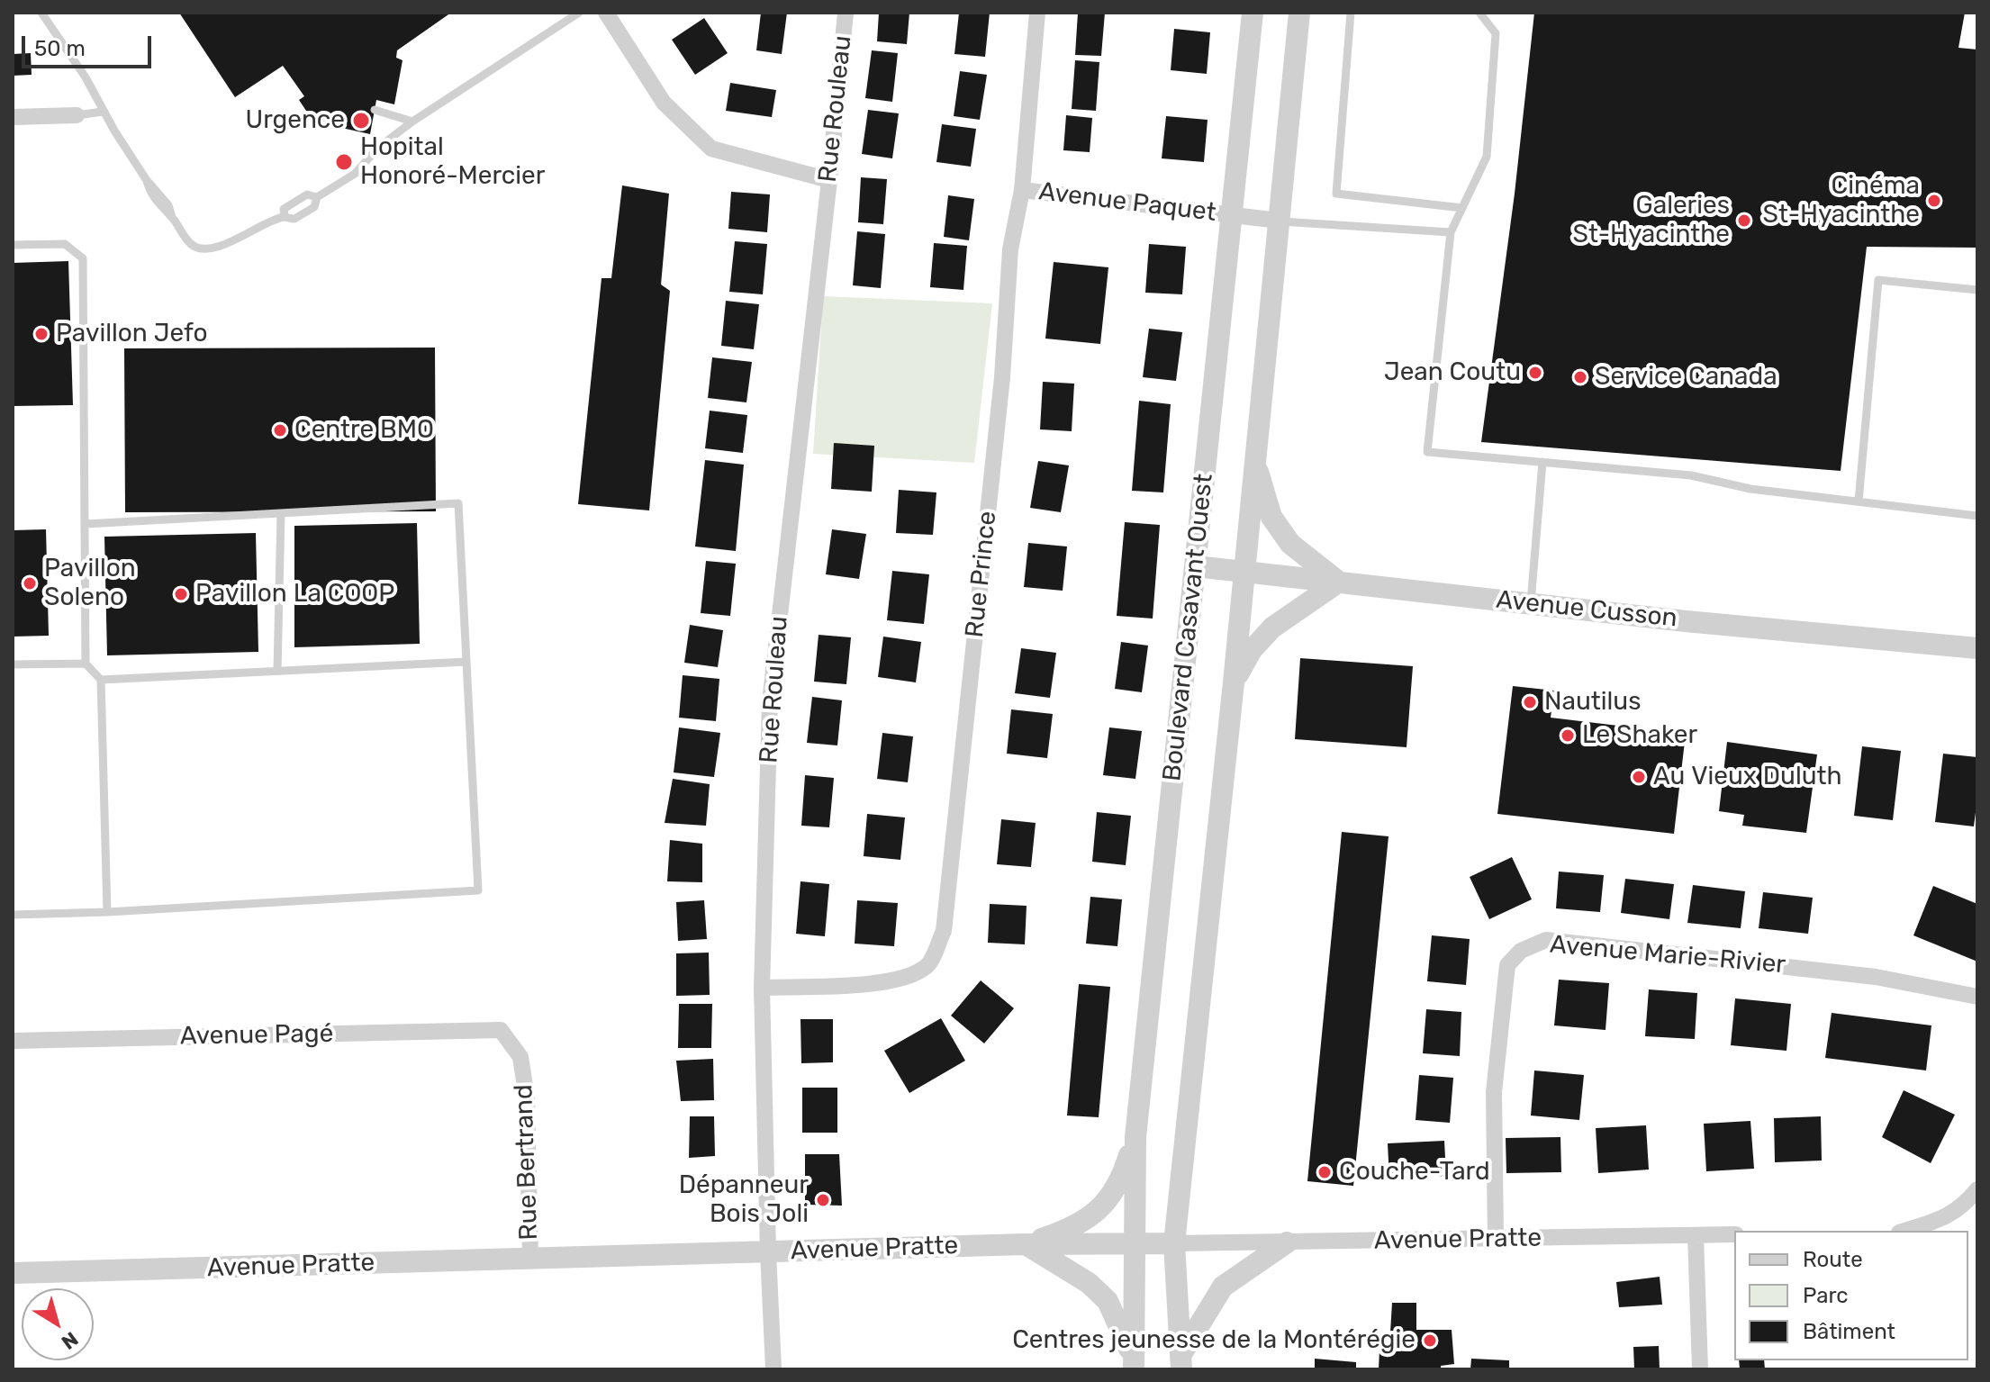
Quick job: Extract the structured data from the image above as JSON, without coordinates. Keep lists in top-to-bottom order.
{
  "streets": {
    "street": [
      "Rue Rouleau",
      "Avenue Paquet",
      "Rue Prince",
      "Avenue Cusson",
      "Boulevard Casavant Ouest",
      "Avenue Marie-Rivier",
      "Avenue Pagé",
      "Rue Bertrand",
      "Avenue Pratte"
    ]
  },
  "crossings": [
    ["Rue Rouleau", "Rue Prince"],
    ["Rue Rouleau", "Avenue Pratte"],
    ["Avenue Paquet", "Rue Prince"],
    ["Avenue Paquet", "Boulevard Casavant Ouest"],
    ["Avenue Cusson", "Boulevard Casavant Ouest"],
    ["Boulevard Casavant Ouest", "Avenue Pratte"],
    ["Avenue Marie-Rivier", "Avenue Pratte"],
    ["Avenue Pagé", "Rue Bertrand"],
    ["Rue Bertrand", "Avenue Pratte"]
  ],
  "places": [
    "Urgence",
    "Hopital Honoré-Mercier",
    "Cinéma St-Hyacinthe",
    "Galeries St-Hyacinthe",
    "Pavillon Jefo",
    "Jean Coutu",
    "Service Canada",
    "Centre BMO",
    "Pavillon Soleno",
    "Pavillon La COOP",
    "Nautilus",
    "Le Shaker",
    "Au Vieux Duluth",
    "Couche-Tard",
    "Dépanneur Bois Joli",
    "Centres jeunesse de la Montérégie"
  ],
  "legend": ["Route", "Parc", "Bâtiment"],
  "scale_bar": "50 m",
  "north": "bottom right"
}
